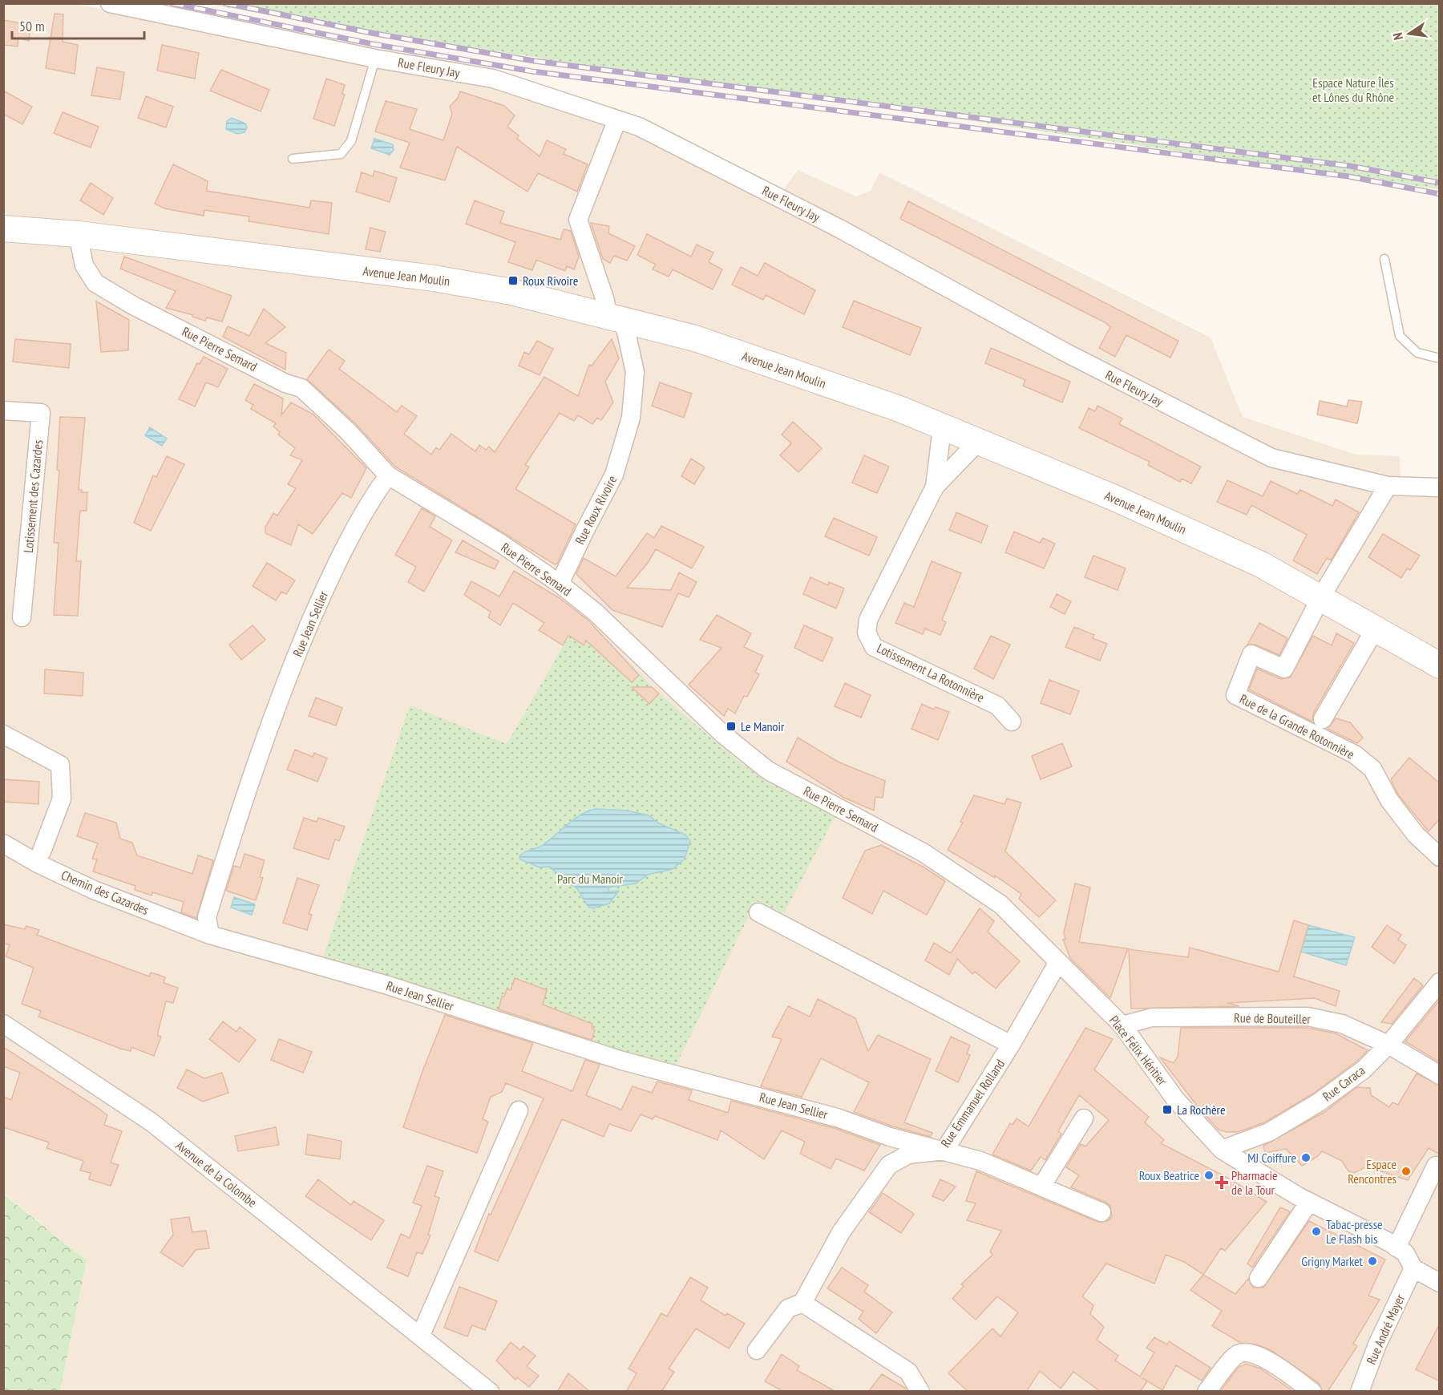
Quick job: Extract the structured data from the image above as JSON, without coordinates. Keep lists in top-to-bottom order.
{
  "streets": {
    "main road": ["Avenue Jean Moulin"],
    "street": [
      "Rue Fleury Jay",
      "Rue Pierre Semard",
      "Lotissement des Cazardes",
      "Rue Roux Rivoire",
      "Rue Jean Sellier",
      "Lotissement La Rotonnière",
      "Rue de la Grande Rotonnière",
      "Chemin des Cazardes",
      "Rue de Bouteiller",
      "Place Félix Héritier",
      "Rue Caraca",
      "Rue Emmanuel Rolland",
      "Avenue de la Colombe",
      "Rue André Mayer"
    ]
  },
  "crossings": [
    ["Rue Fleury Jay", "Rue Roux Rivoire"],
    ["Avenue Jean Moulin", "Rue Pierre Semard"],
    ["Avenue Jean Moulin", "Rue Roux Rivoire"],
    ["Avenue Jean Moulin", "Lotissement La Rotonnière"],
    ["Avenue Jean Moulin", "Rue de la Grande Rotonnière"],
    ["Rue Pierre Semard", "Rue Roux Rivoire"],
    ["Rue Pierre Semard", "Rue Jean Sellier"],
    ["Rue Pierre Semard", "Place Félix Héritier"],
    ["Rue Pierre Semard", "Rue Emmanuel Rolland"],
    ["Rue Jean Sellier", "Chemin des Cazardes"],
    ["Rue Jean Sellier", "Rue Emmanuel Rolland"],
    ["Rue de Bouteiller", "Place Félix Héritier"],
    ["Rue de Bouteiller", "Rue Caraca"],
    ["Place Félix Héritier", "Rue Caraca"],
    ["Place Félix Héritier", "Rue Emmanuel Rolland"]
  ],
  "parks": ["Espace Nature Îles et Lônes du Rhône", "Parc du Manoir"],
  "places": {
    "transit": ["Roux Rivoire", "Le Manoir", "La Rochère"],
    "other": [
      "MJ Coiffure",
      "Espace Rencontres",
      "Roux Beatrice",
      "Tabac-presse Le Flash bis",
      "Grigny Market"
    ],
    "health": ["Pharmacie de la Tour"]
  },
  "scale_bar": "50 m",
  "north": "left"
}
